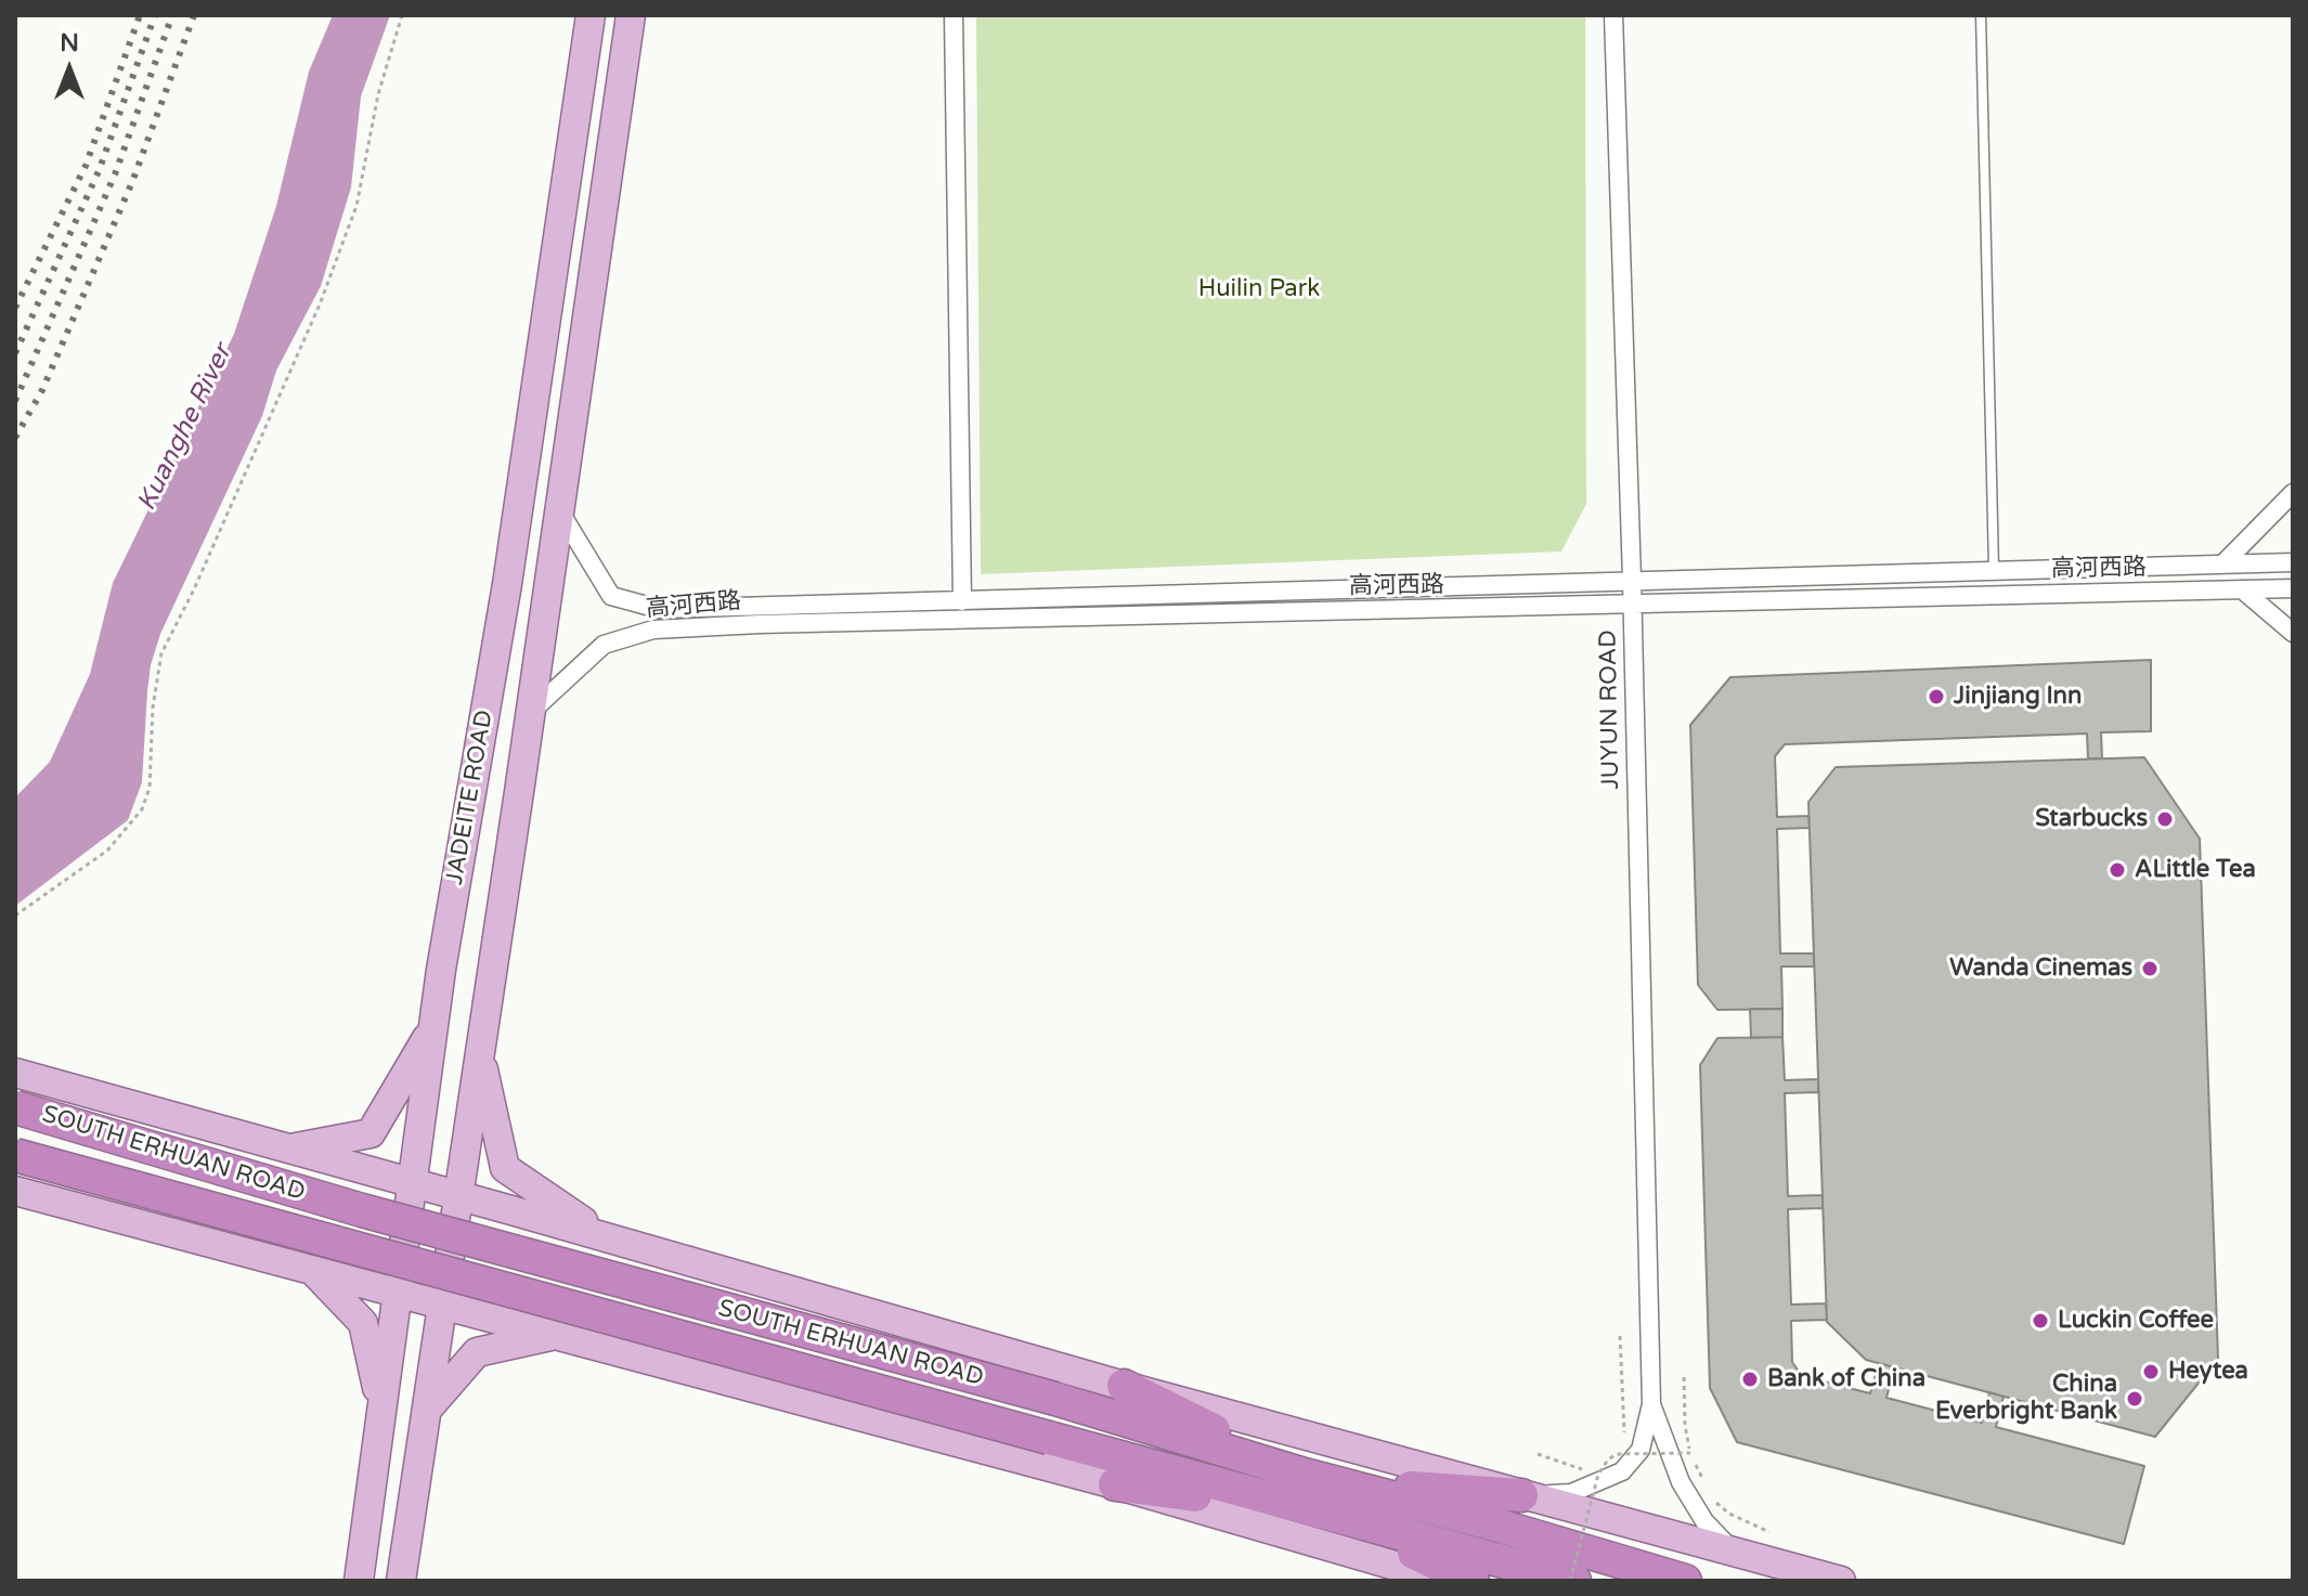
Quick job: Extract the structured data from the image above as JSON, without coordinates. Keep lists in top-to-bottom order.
{
  "streets": {
    "highway": ["SOUTH ERHUAN ROAD"],
    "main road": ["JADEITE ROAD"],
    "street": ["高河西路", "JUYUN ROAD"]
  },
  "crossings": [
    ["高河西路", "JUYUN ROAD"],
    ["高河西路", "JADEITE ROAD"]
  ],
  "water": ["Kuanghe River"],
  "parks": ["Huilin Park"],
  "places": [
    "Jinjiang Inn",
    "Starbucks",
    "ALittle Tea",
    "Wanda Cinemas",
    "Luckin Coffee",
    "Heytea",
    "Bank of China",
    "China Everbright Bank"
  ],
  "north": "top"
}
